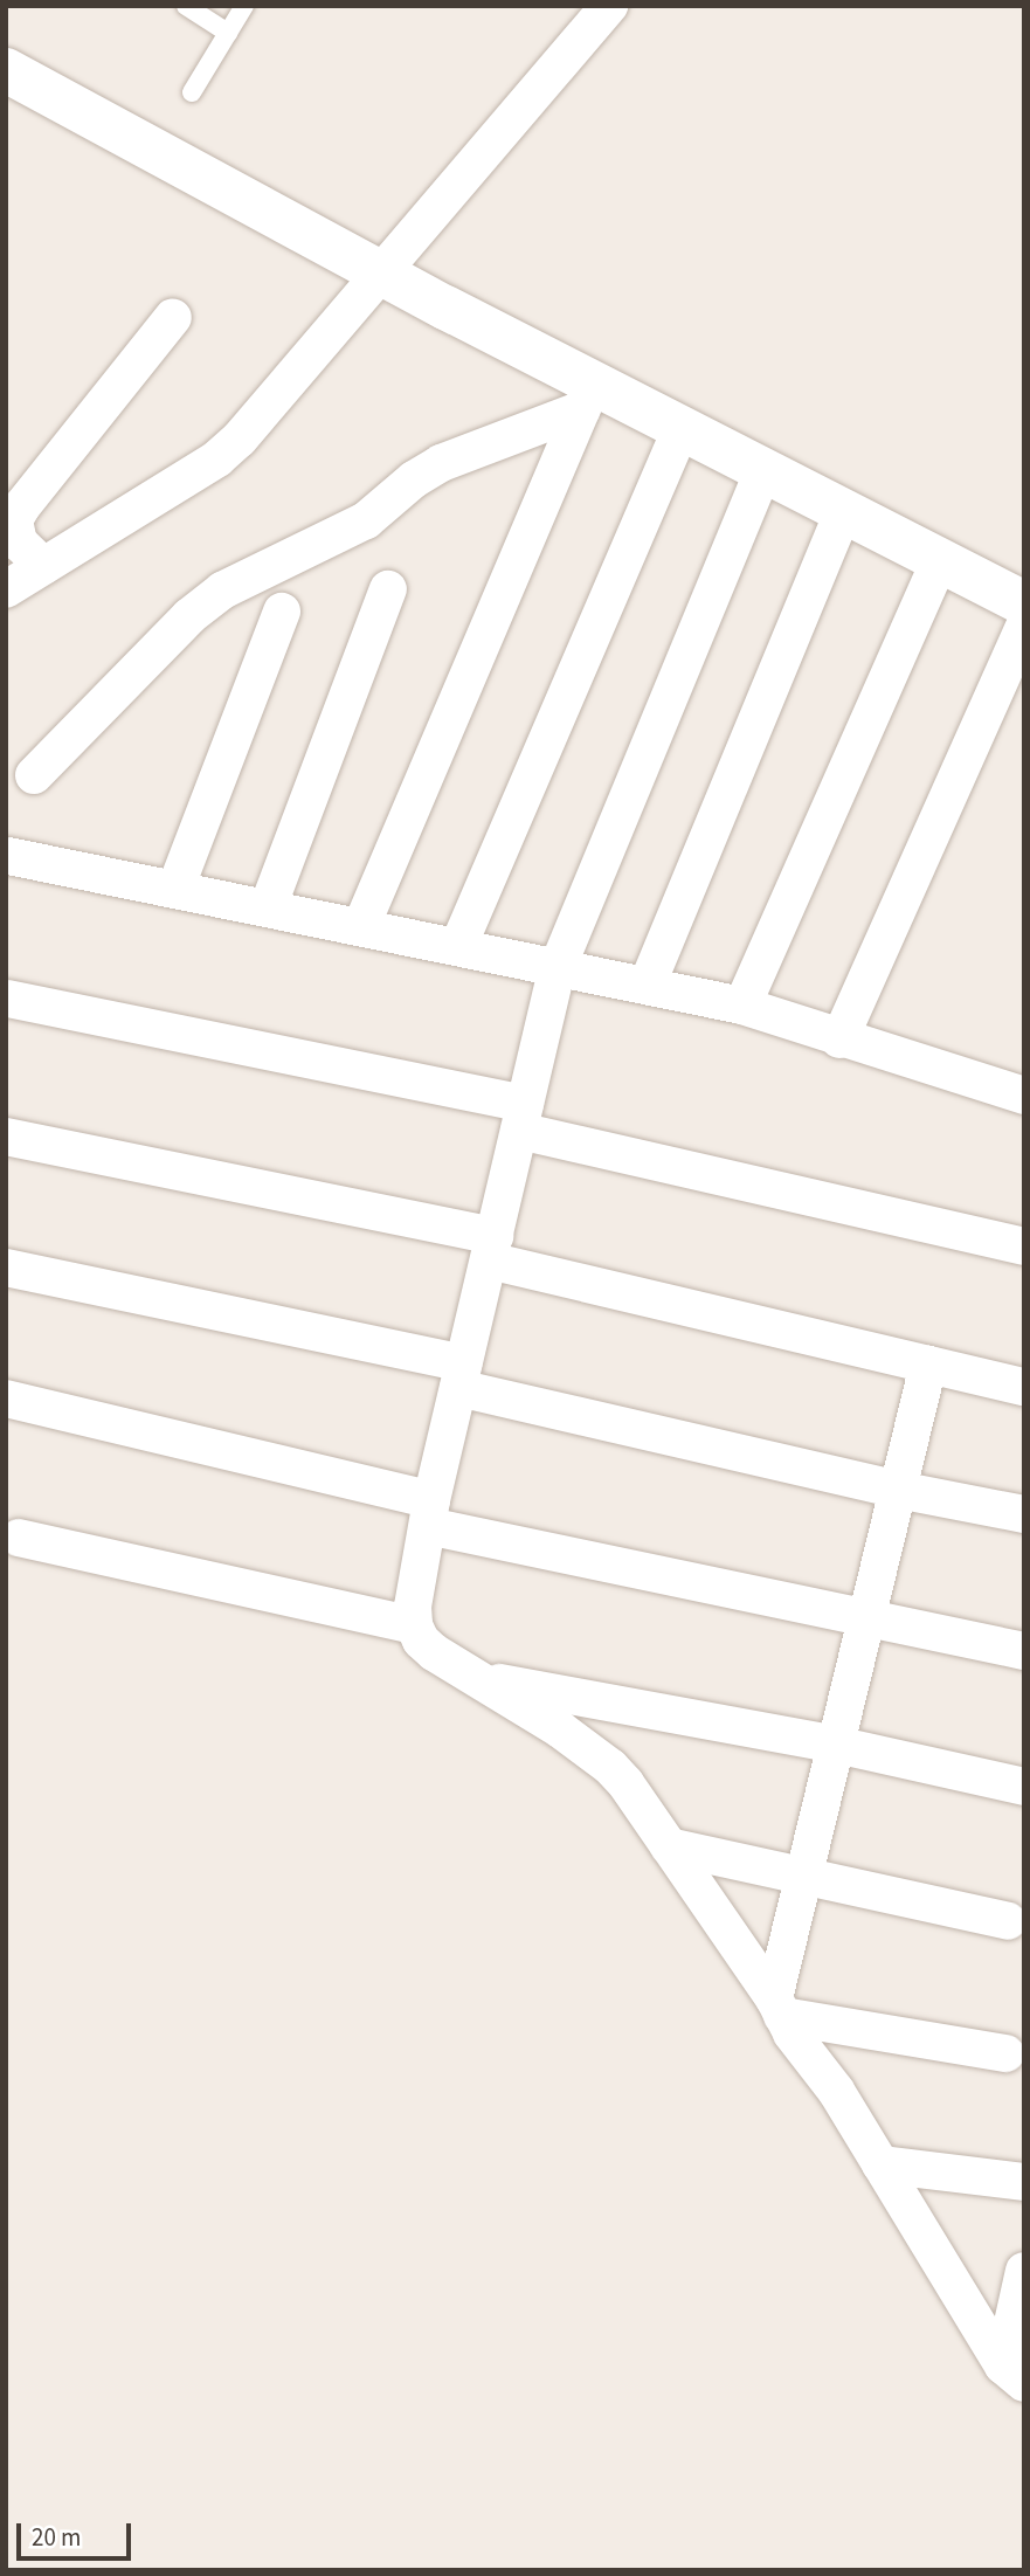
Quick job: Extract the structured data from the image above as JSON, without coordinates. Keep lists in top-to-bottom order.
{
  "scale_bar": "20 m"
}
